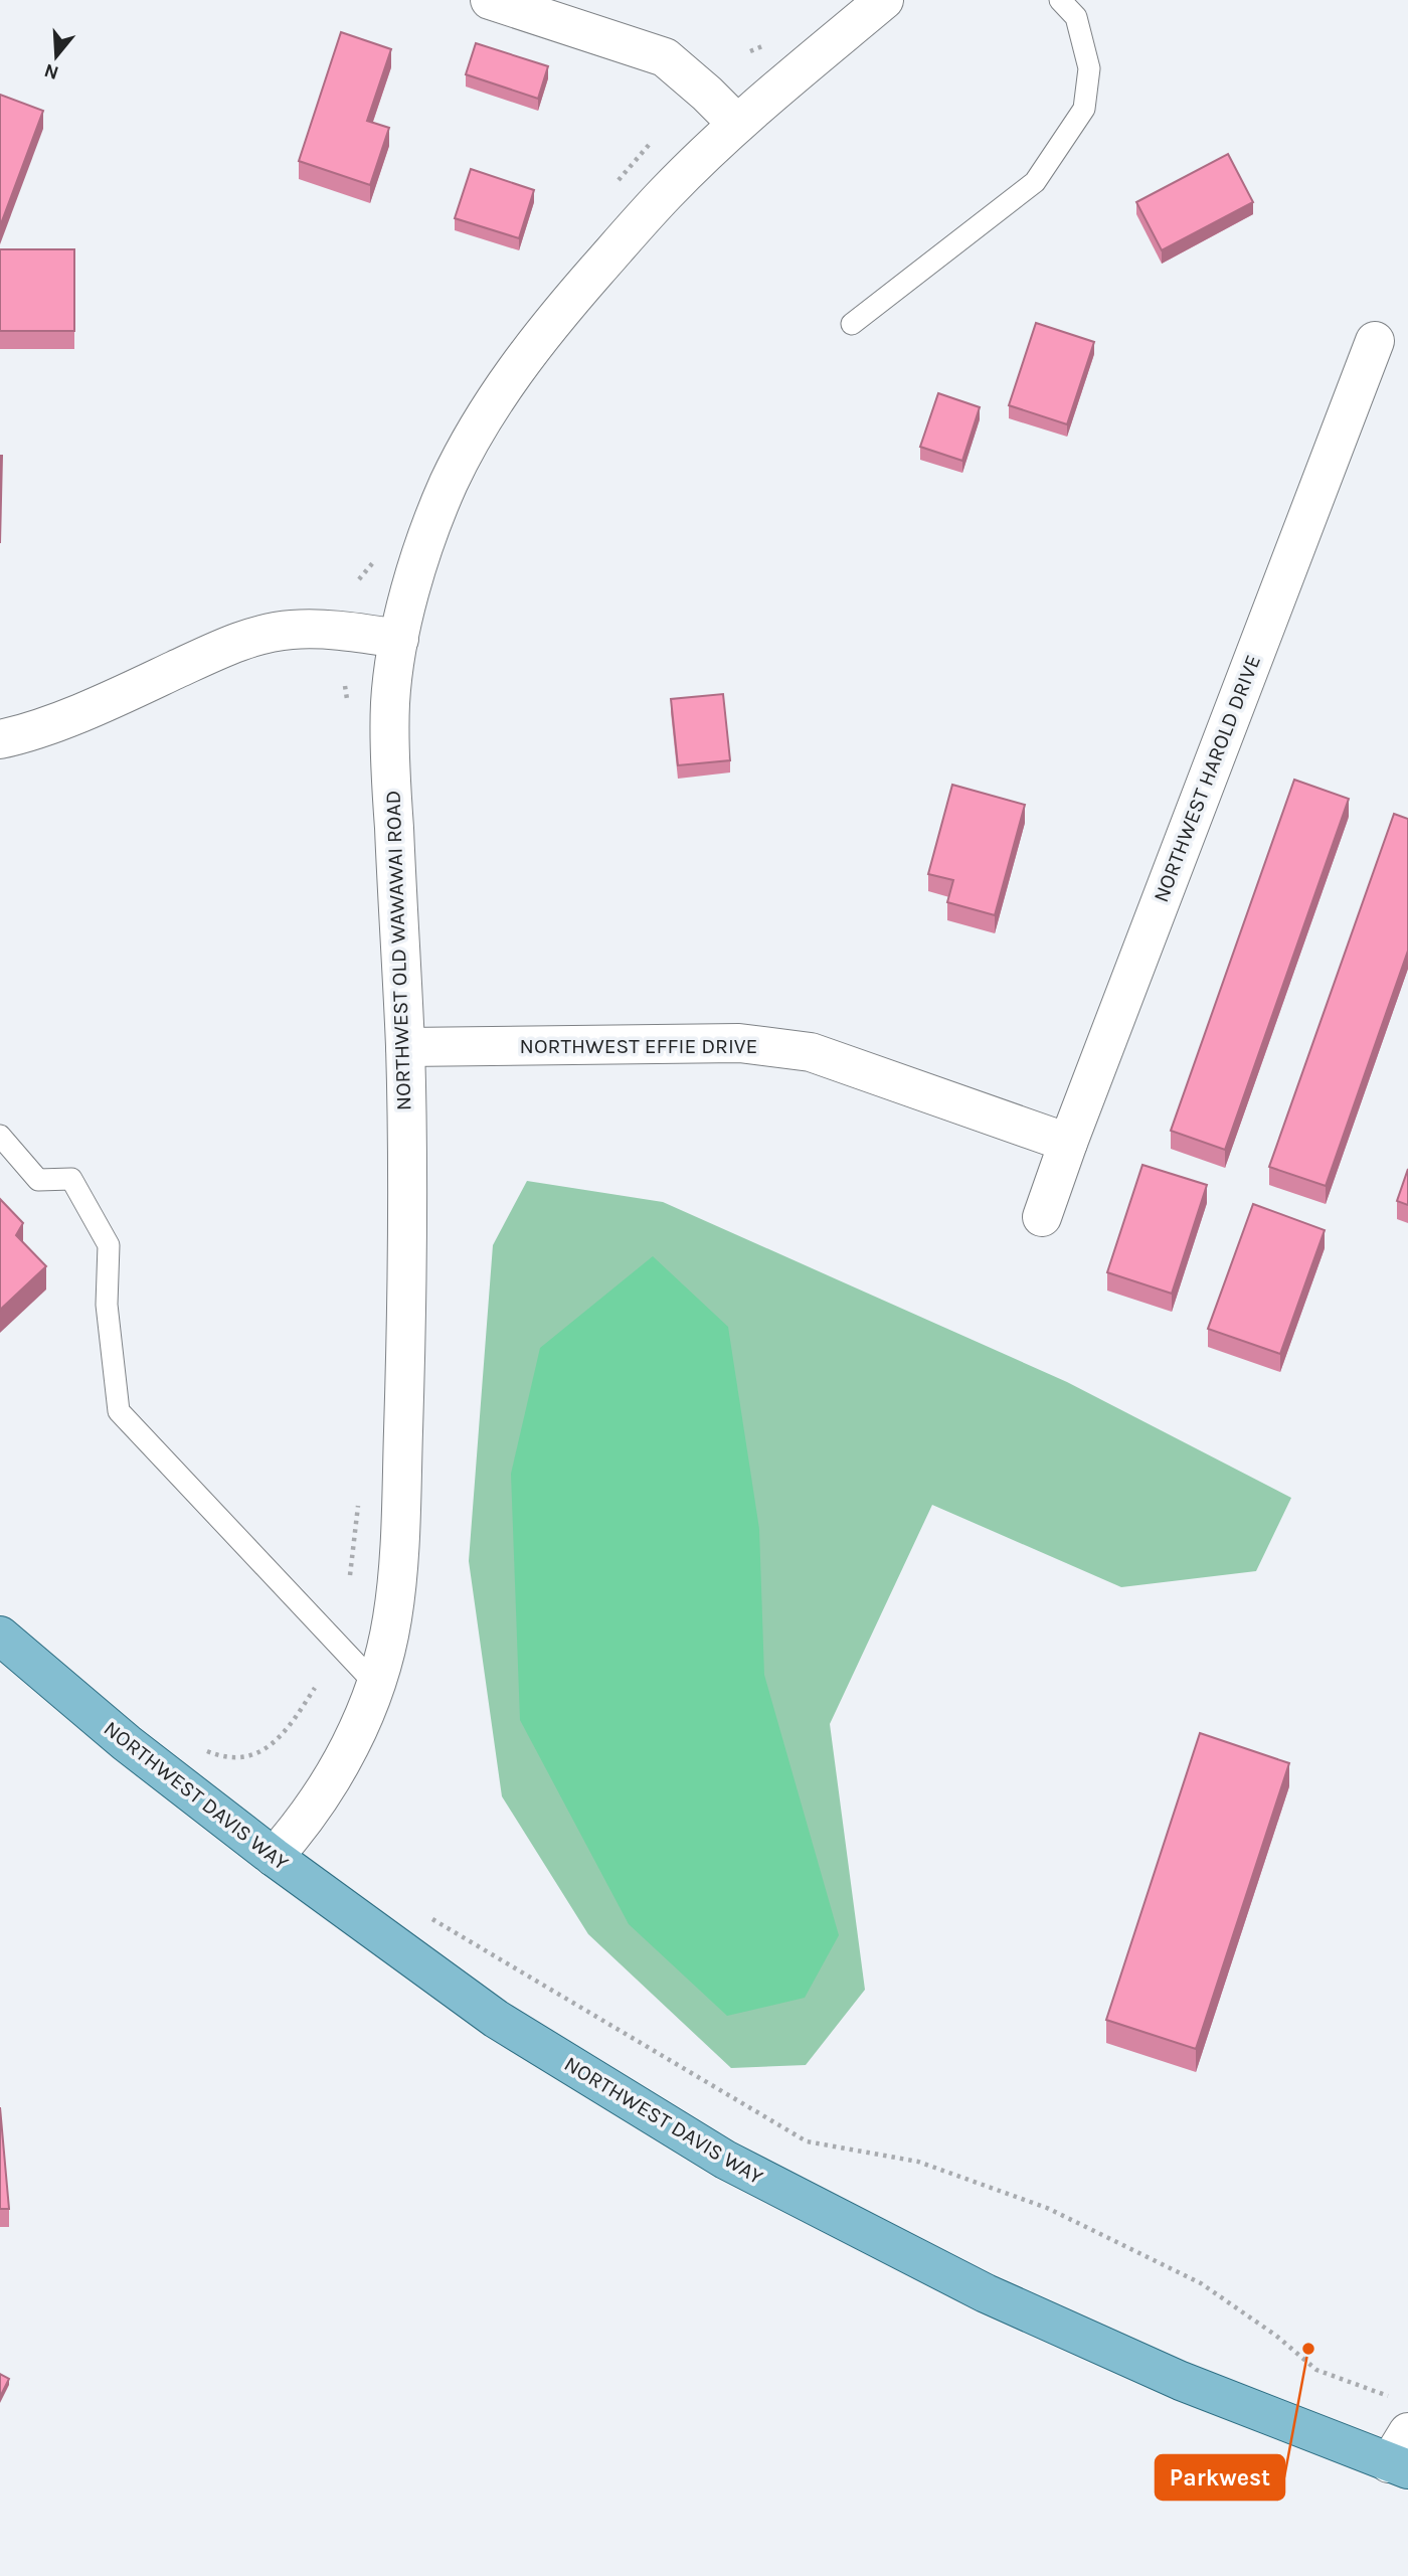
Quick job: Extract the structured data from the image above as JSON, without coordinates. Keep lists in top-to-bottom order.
{
  "streets": {
    "main road": ["NORTHWEST DAVIS WAY"],
    "street": ["NORTHWEST HAROLD DRIVE", "NORTHWEST OLD WAWAWAI ROAD", "NORTHWEST EFFIE DRIVE"]
  },
  "crossings": [
    ["NORTHWEST HAROLD DRIVE", "NORTHWEST EFFIE DRIVE"],
    ["NORTHWEST OLD WAWAWAI ROAD", "NORTHWEST EFFIE DRIVE"],
    ["NORTHWEST OLD WAWAWAI ROAD", "NORTHWEST DAVIS WAY"]
  ],
  "places": ["Parkwest"],
  "north": "bottom"
}
